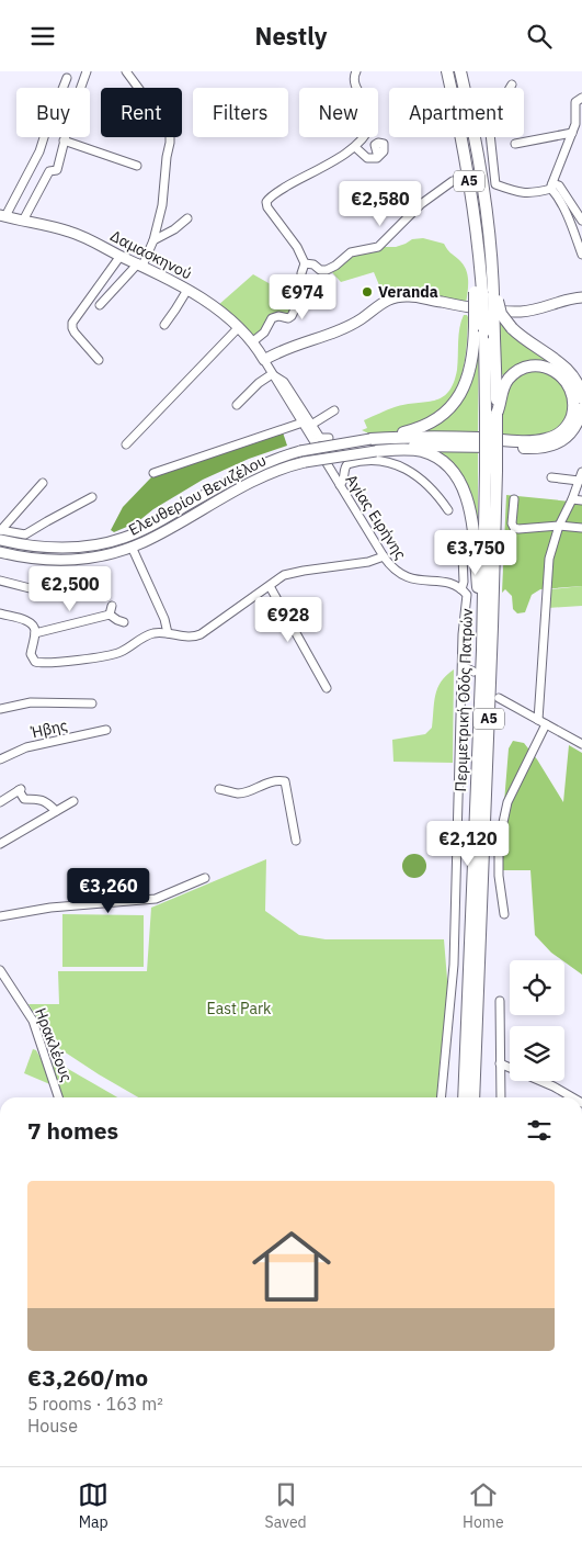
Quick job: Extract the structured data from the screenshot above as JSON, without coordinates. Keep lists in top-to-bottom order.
{
  "streets": {
    "highway": ["Α5", "Περιμετρική Οδός Πατρών"],
    "main road": ["Δαμασκηνού", "Ελευθερίου Βενιζέλου"],
    "street": ["Αγίας Ειρήνης", "Ήβης", "Ηρακλέους"]
  },
  "crossings": [
    ["Α5", "Περιμετρική Οδός Πατρών"]
  ],
  "parks": ["East Park"],
  "places": ["Veranda"],
  "page": {
    "header": "Nestly",
    "chip": [
      "Buy",
      "Rent",
      "Filters",
      "New",
      "Apartment"
    ],
    "price": [
      "€2,580",
      "€974",
      "€3,750",
      "€2,500",
      "€928",
      "€2,120",
      "€3,260"
    ],
    "heading": "7 homes",
    "list": [
      {
        "name": "€3,260/mo",
        "note": "5 rooms · 163 m² · House"
      }
    ],
    "tabs": ["Map", "Saved", "Home"]
  }
}
